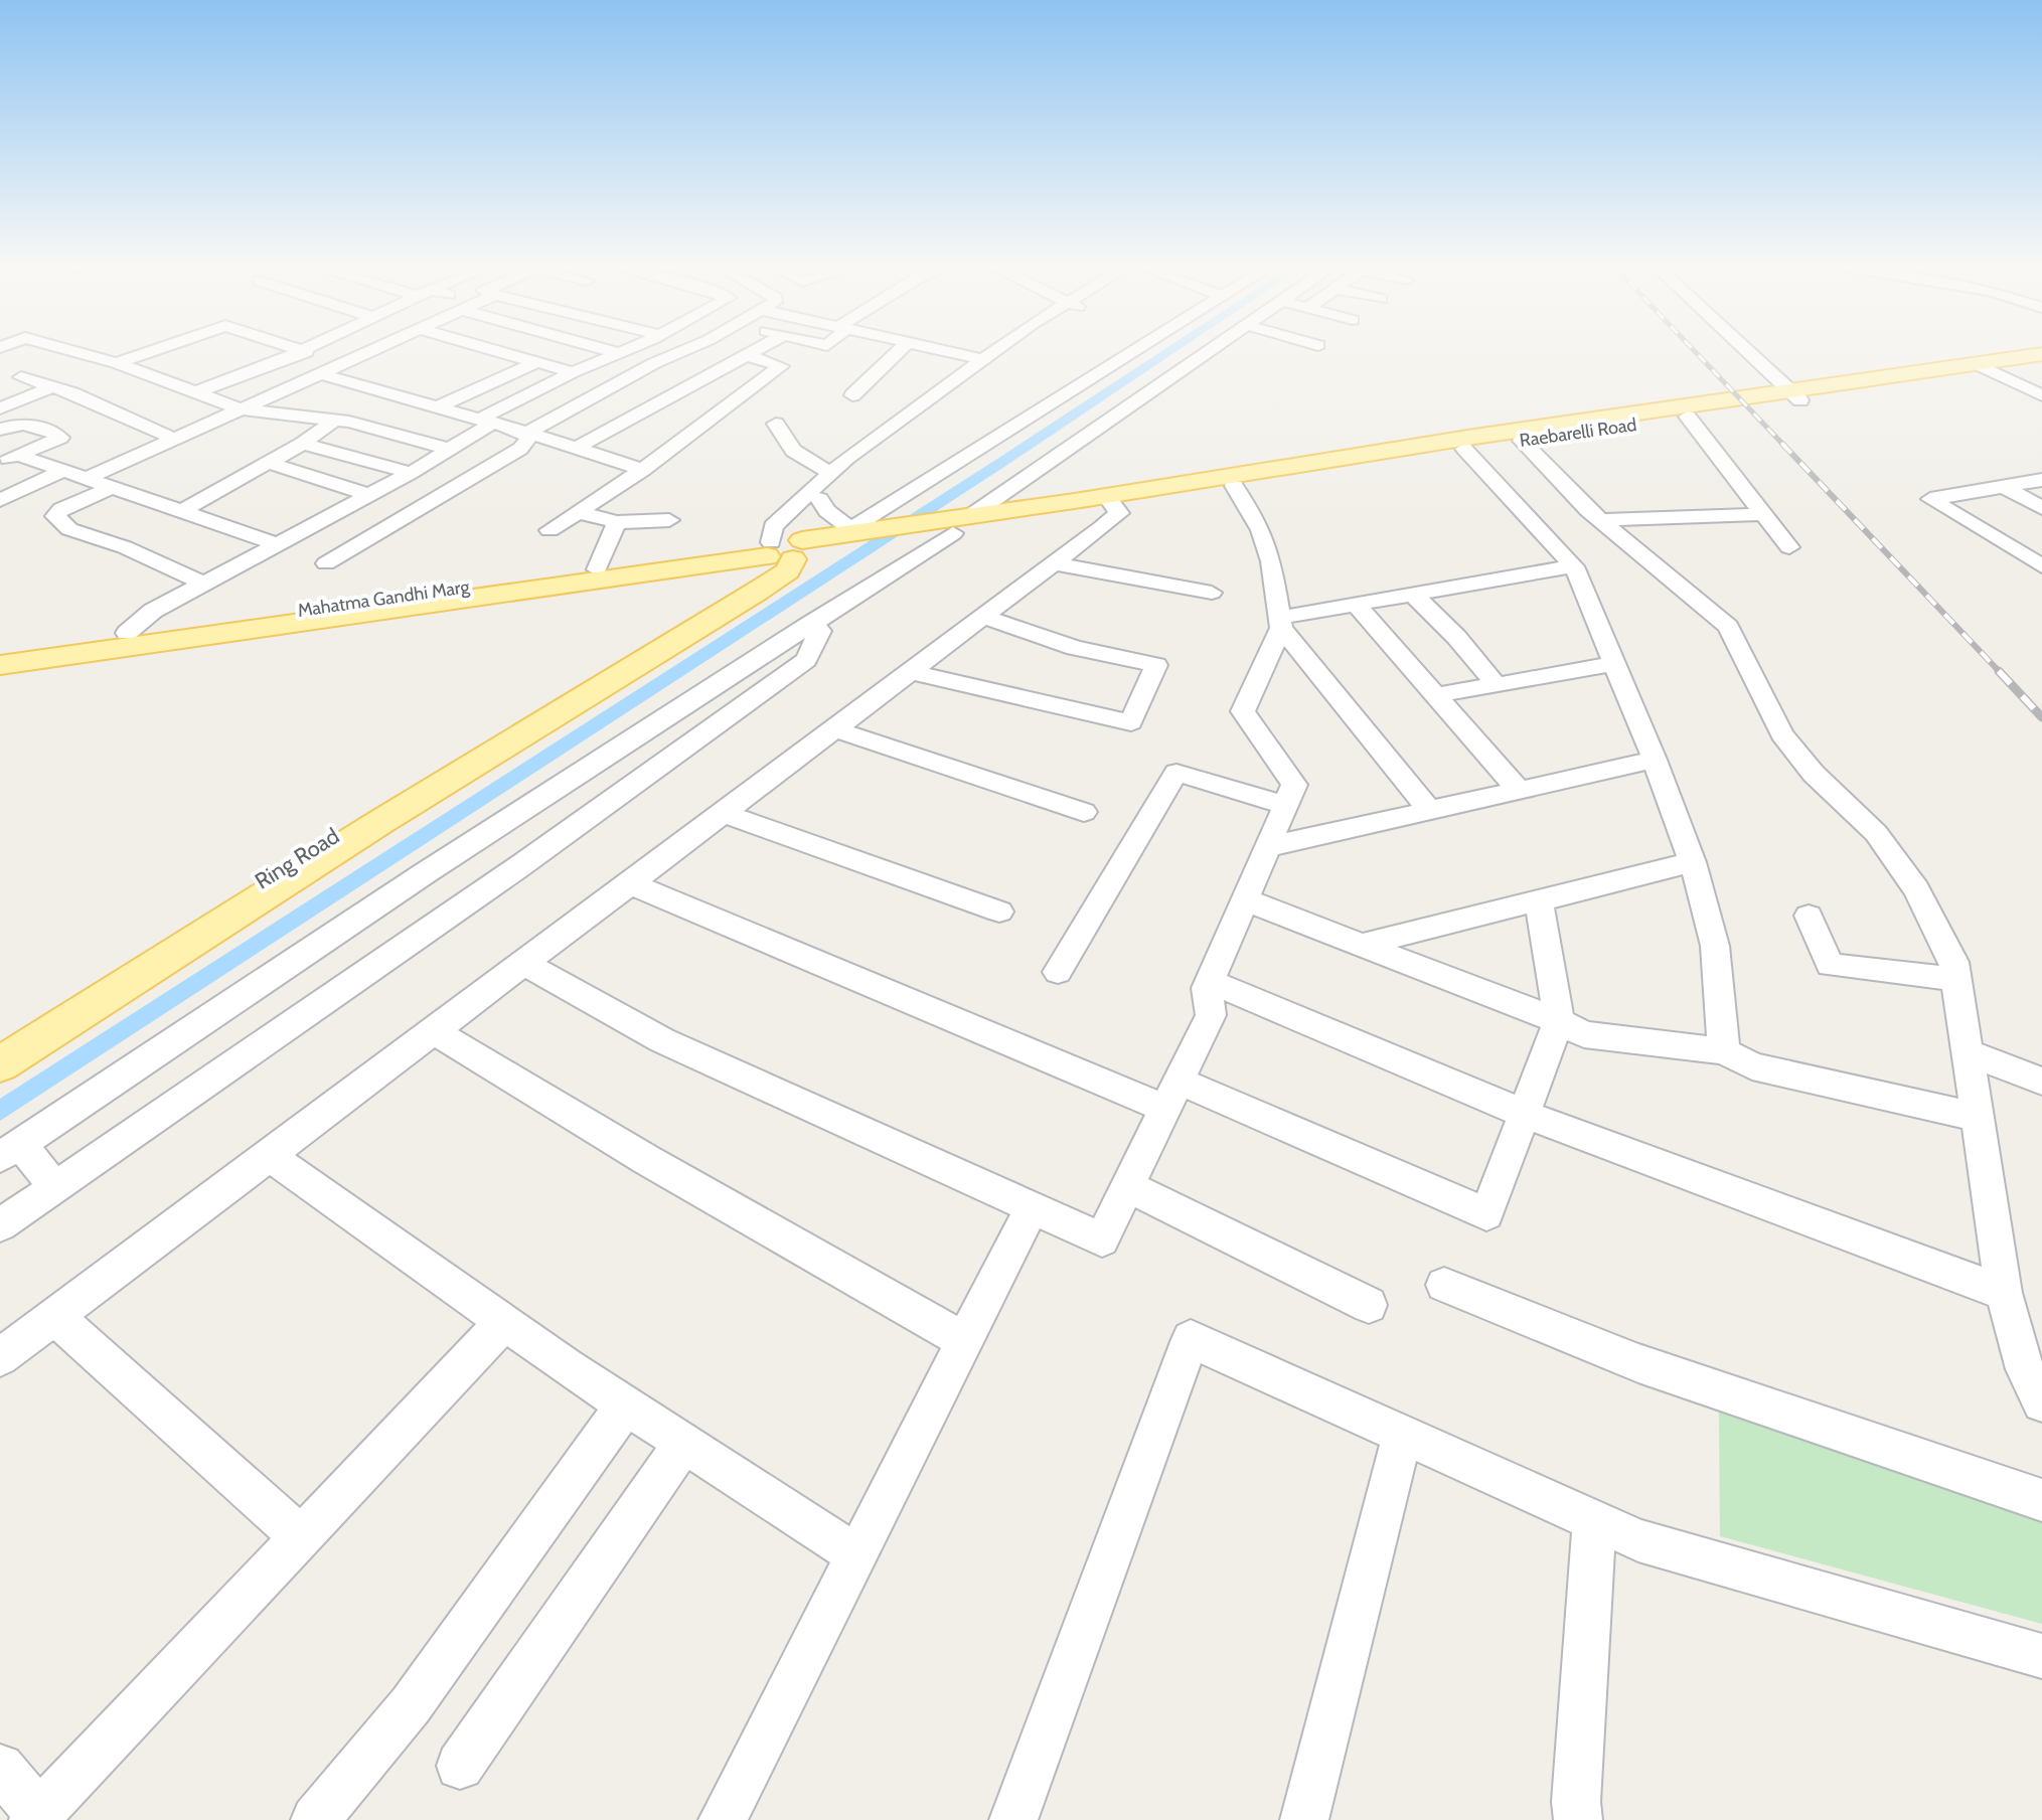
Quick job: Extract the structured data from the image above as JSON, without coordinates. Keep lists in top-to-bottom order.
{
  "streets": {
    "main road": ["Raebarelli Road", "Mahatma Gandhi Marg", "Ring Road"]
  },
  "crossings": [
    ["Mahatma Gandhi Marg", "Ring Road"]
  ]
}
